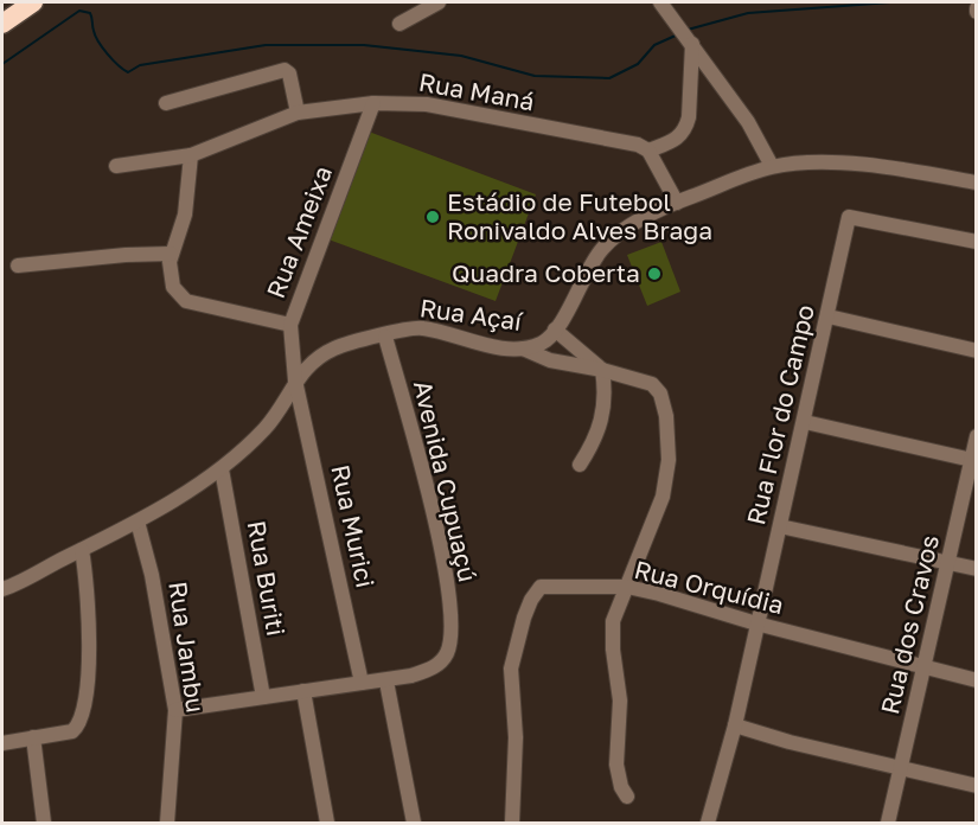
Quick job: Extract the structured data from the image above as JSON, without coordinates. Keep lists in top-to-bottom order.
{
  "streets": {
    "street": [
      "Rua Maná",
      "Rua Ameixa",
      "Rua Açaí",
      "Rua Flor do Campo",
      "Avenida Cupuaçú",
      "Rua Murici",
      "Rua Buriti",
      "Rua Orquídia",
      "Rua dos Cravos",
      "Rua Jambu"
    ]
  },
  "crossings": [
    ["Rua Maná", "Rua Ameixa"],
    ["Rua Ameixa", "Rua Açaí"],
    ["Rua Ameixa", "Rua Murici"],
    ["Rua Açaí", "Avenida Cupuaçú"],
    ["Rua Açaí", "Rua Murici"],
    ["Rua Açaí", "Rua Buriti"],
    ["Rua Açaí", "Rua Jambu"],
    ["Rua Flor do Campo", "Rua Orquídia"],
    ["Rua Orquídia", "Rua dos Cravos"]
  ],
  "places": ["Estádio de Futebol Ronivaldo Alves Braga", "Quadra Coberta"]
}
